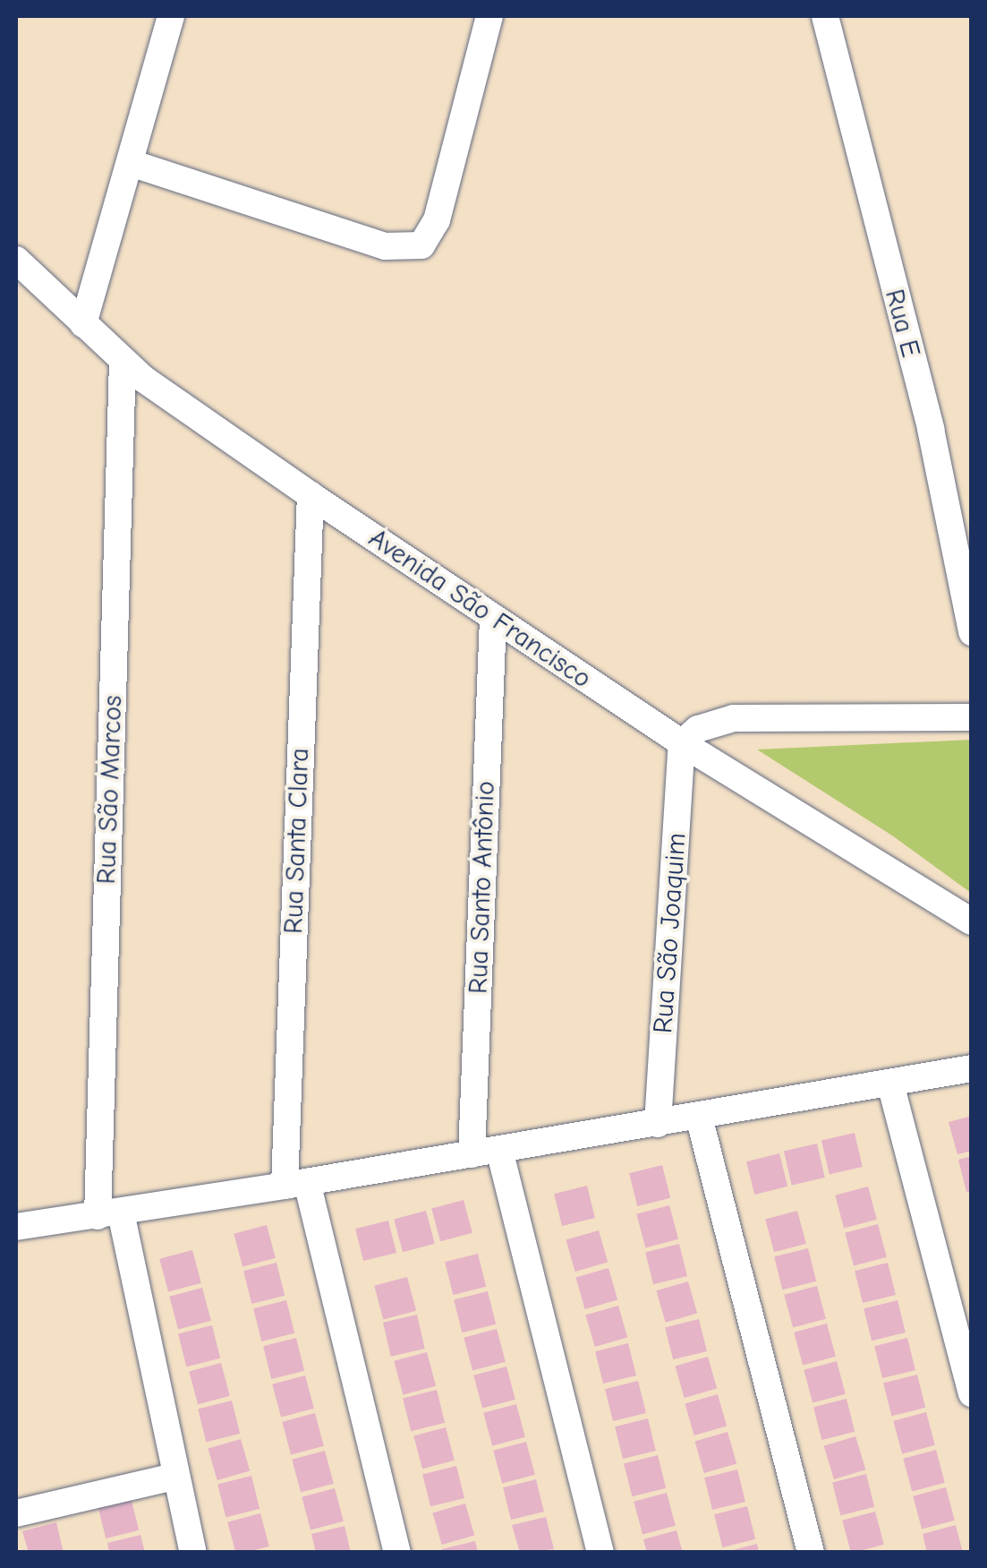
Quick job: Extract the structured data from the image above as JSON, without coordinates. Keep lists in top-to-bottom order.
{
  "streets": {
    "street": [
      "Rua E",
      "Avenida São Francisco",
      "Rua São Marcos",
      "Rua Santa Clara",
      "Rua Santo Antônio",
      "Rua São Joaquim"
    ]
  },
  "crossings": [
    ["Avenida São Francisco", "Rua São Marcos"],
    ["Avenida São Francisco", "Rua Santa Clara"],
    ["Avenida São Francisco", "Rua Santo Antônio"],
    ["Avenida São Francisco", "Rua São Joaquim"]
  ]
}
